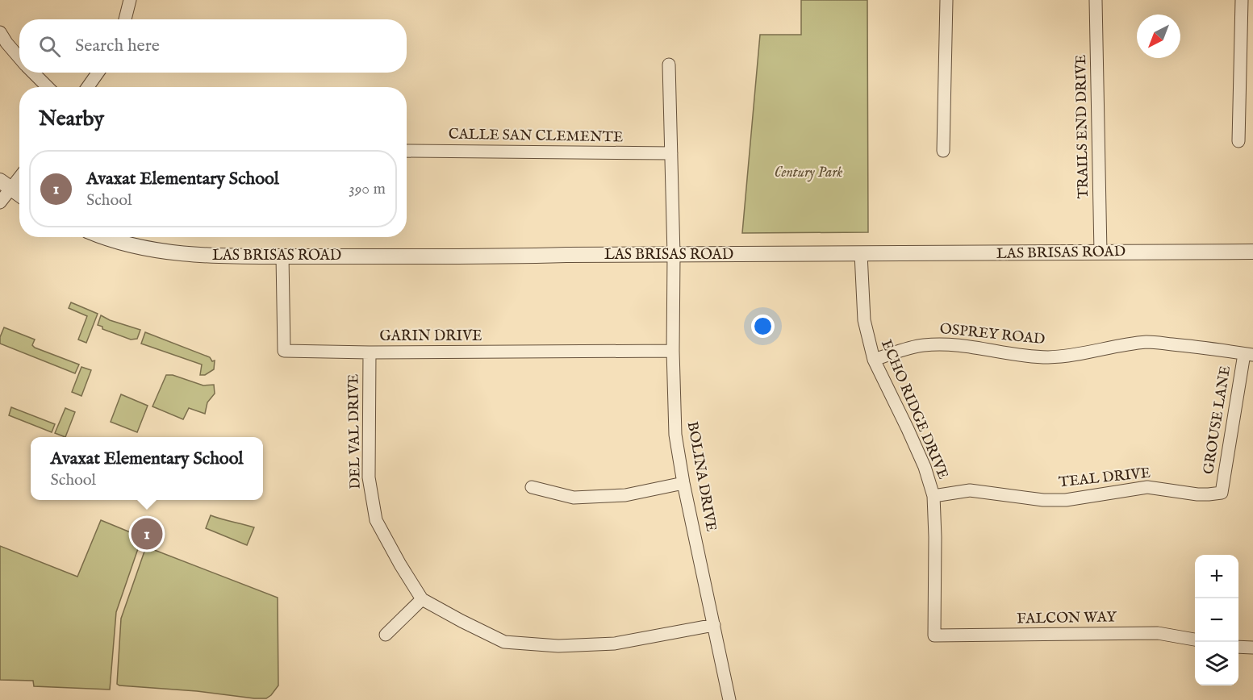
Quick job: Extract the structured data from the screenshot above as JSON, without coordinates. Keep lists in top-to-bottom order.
{
  "streets": {
    "street": [
      "TRAILS END DRIVE",
      "CALLE SAN CLEMENTE",
      "LAS BRISAS ROAD",
      "OSPREY ROAD",
      "GARIN DRIVE",
      "ECHO RIDGE DRIVE",
      "GROUSE LANE",
      "DEL VAL DRIVE",
      "BOLINA DRIVE",
      "TEAL DRIVE",
      "FALCON WAY"
    ]
  },
  "crossings": [
    ["TRAILS END DRIVE", "LAS BRISAS ROAD"],
    ["CALLE SAN CLEMENTE", "BOLINA DRIVE"],
    ["LAS BRISAS ROAD", "GARIN DRIVE"],
    ["LAS BRISAS ROAD", "ECHO RIDGE DRIVE"],
    ["LAS BRISAS ROAD", "BOLINA DRIVE"],
    ["OSPREY ROAD", "ECHO RIDGE DRIVE"],
    ["OSPREY ROAD", "GROUSE LANE"],
    ["GARIN DRIVE", "DEL VAL DRIVE"],
    ["GARIN DRIVE", "BOLINA DRIVE"],
    ["ECHO RIDGE DRIVE", "TEAL DRIVE"],
    ["ECHO RIDGE DRIVE", "FALCON WAY"],
    ["GROUSE LANE", "TEAL DRIVE"],
    ["DEL VAL DRIVE", "BOLINA DRIVE"]
  ],
  "parks": ["Century Park"],
  "north": "bottom left",
  "page": {
    "search": "Search here",
    "heading": "Nearby",
    "list": [
      {
        "mark": "1",
        "name": "Avaxat Elementary School",
        "note": "School",
        "value": "390 m"
      }
    ],
    "popup": ["Avaxat Elementary School", "School"],
    "pins": "1",
    "map_buttons": ["+", "−"]
  }
}
